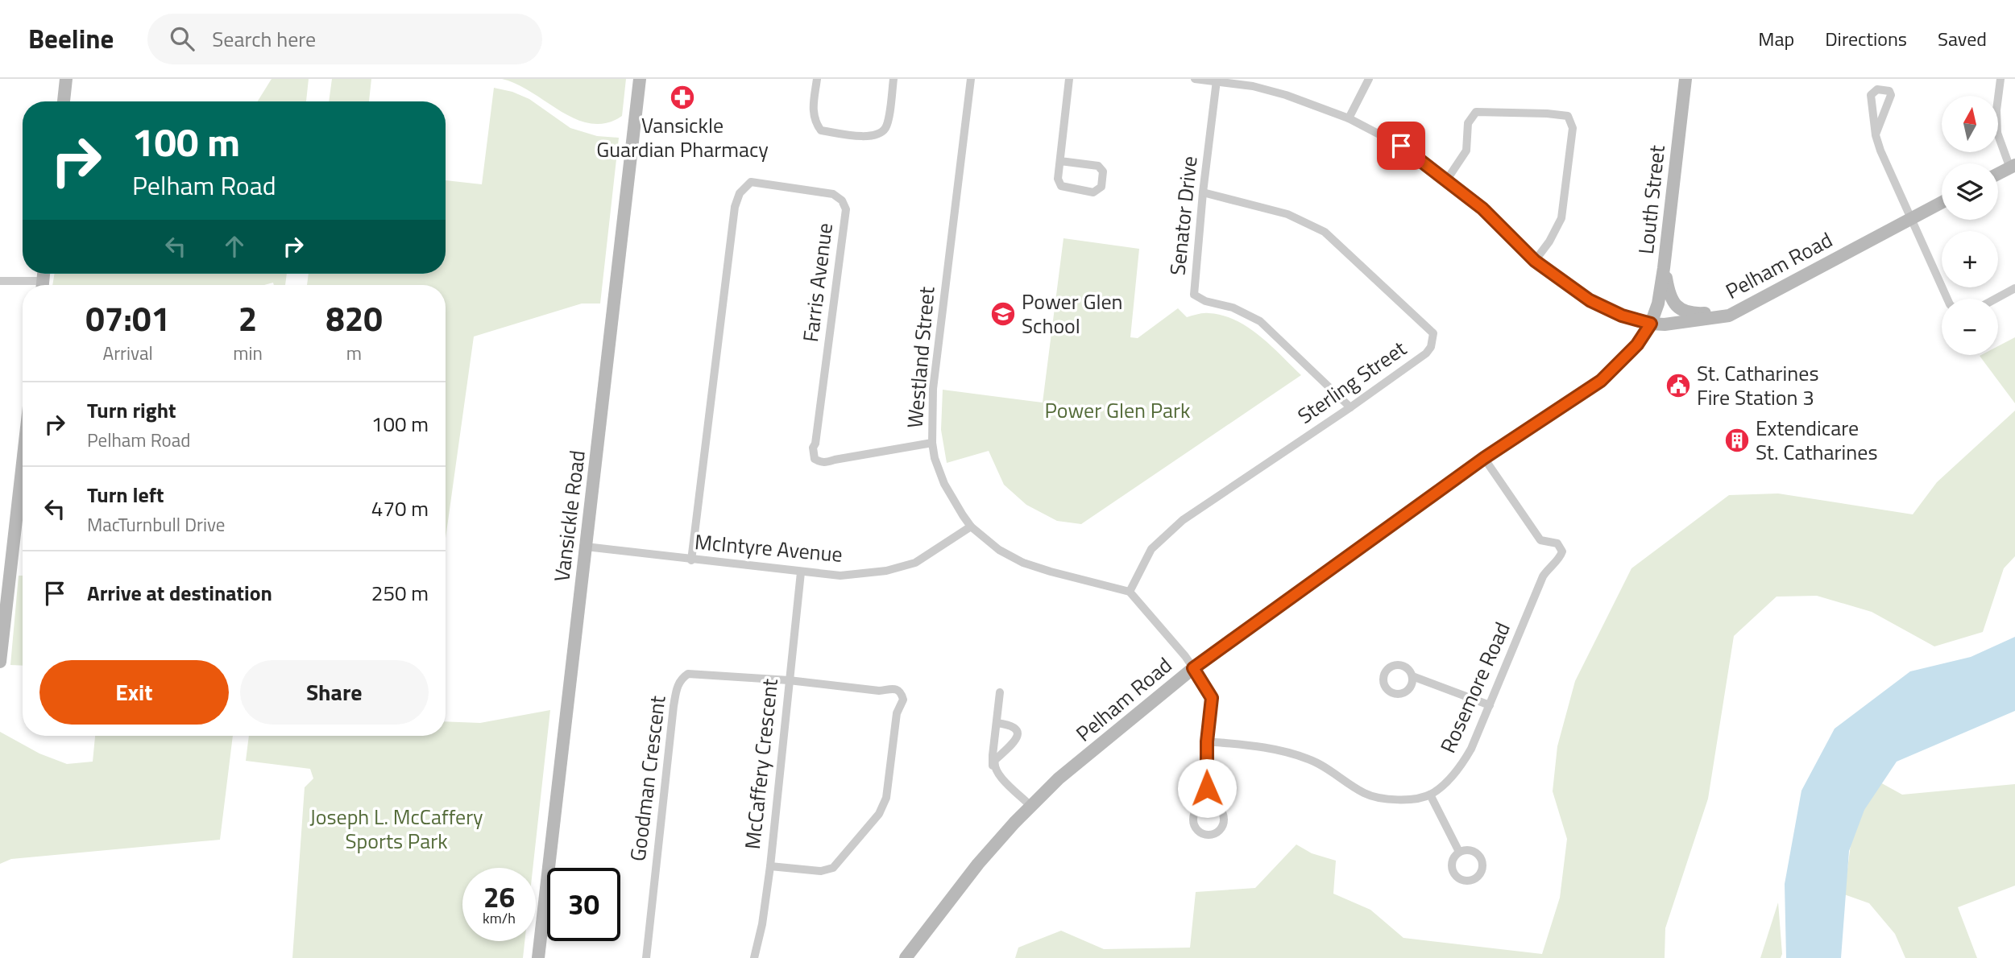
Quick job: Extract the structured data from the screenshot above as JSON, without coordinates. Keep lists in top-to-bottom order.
{
  "streets": {
    "main road": ["Louth Street", "Pelham Road", "Vansickle Road"],
    "street": [
      "Senator Drive",
      "Farris Avenue",
      "Westland Street",
      "Sterling Street",
      "McIntyre Avenue",
      "Rosemore Road",
      "McCaffery Crescent",
      "Goodman Crescent"
    ]
  },
  "crossings": [
    ["Louth Street", "Pelham Road"],
    ["Senator Drive", "Sterling Street"],
    ["Pelham Road", "Rosemore Road"],
    ["Farris Avenue", "Westland Street"],
    ["Farris Avenue", "McIntyre Avenue"],
    ["Westland Street", "Sterling Street"],
    ["Westland Street", "McIntyre Avenue"],
    ["Vansickle Road", "McIntyre Avenue"],
    ["McIntyre Avenue", "McCaffery Crescent"],
    ["McCaffery Crescent", "Goodman Crescent"]
  ],
  "parks": ["Power Glen Park", "Joseph L. McCaffery Sports Park"],
  "places": {
    "pharmacy": ["Vansickle Guardian Pharmacy"],
    "school or university": ["Power Glen School"],
    "public building": ["St. Catharines Fire Station 3"],
    "building": ["Extendicare St. Catharines"]
  },
  "north": "top",
  "page": {
    "header": "Beeline",
    "search": "Search here",
    "nav": ["Map", "Directions", "Saved"],
    "map_buttons": ["+", "−"],
    "turn": ["100 m", "Pelham Road"],
    "eta": [
      "07:01",
      "Arrival",
      "2",
      "min",
      "820",
      "m"
    ],
    "list": [
      {
        "name": "Turn right",
        "note": "Pelham Road",
        "value": "100 m"
      },
      {
        "name": "Turn left",
        "note": "MacTurnbull Drive",
        "value": "470 m"
      },
      {
        "name": "Arrive at destination",
        "value": "250 m"
      }
    ],
    "buttons": ["Exit", "Share"],
    "speed": "26 km/h",
    "limit": "30"
  }
}
